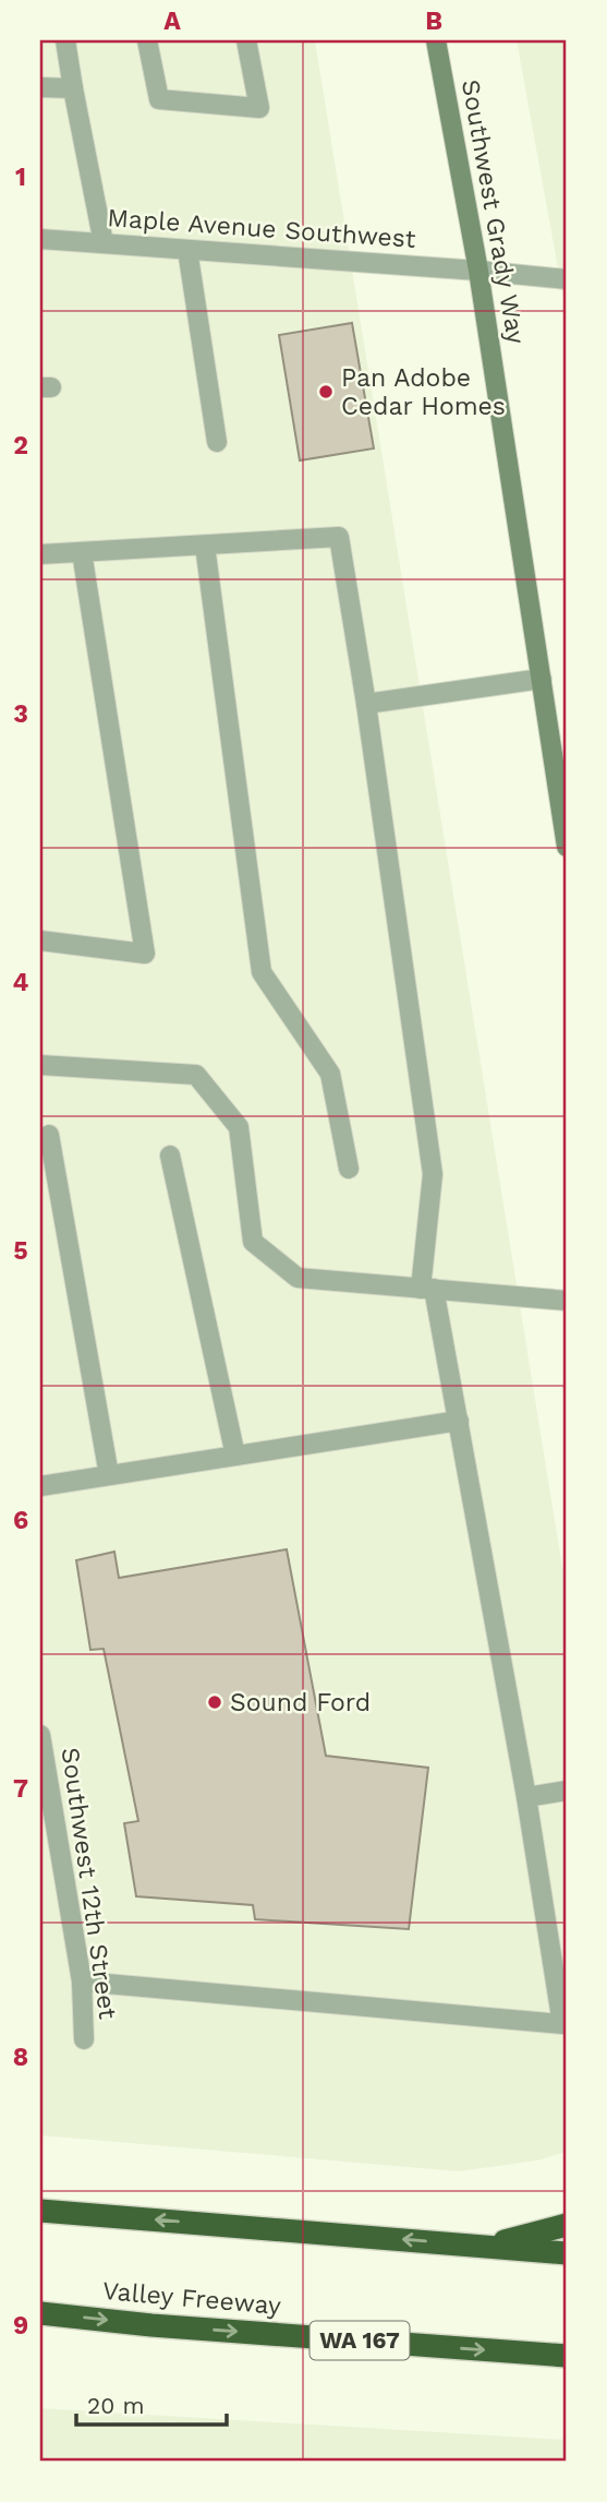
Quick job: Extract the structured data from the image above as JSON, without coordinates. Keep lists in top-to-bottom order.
{
  "streets": {
    "highway": ["Valley Freeway", "WA 167"],
    "main road": ["Southwest Grady Way"],
    "street": ["Maple Avenue Southwest", "Southwest 12th Street"]
  },
  "crossings": [
    ["Southwest Grady Way", "Maple Avenue Southwest"]
  ],
  "places": ["Pan Adobe Cedar Homes", "Sound Ford"],
  "scale_bar": "20 m",
  "grid": {
    "columns": ["A", "B"],
    "rows": [
      "1",
      "2",
      "3",
      "4",
      "5",
      "6",
      "7",
      "8",
      "9"
    ]
  }
}
